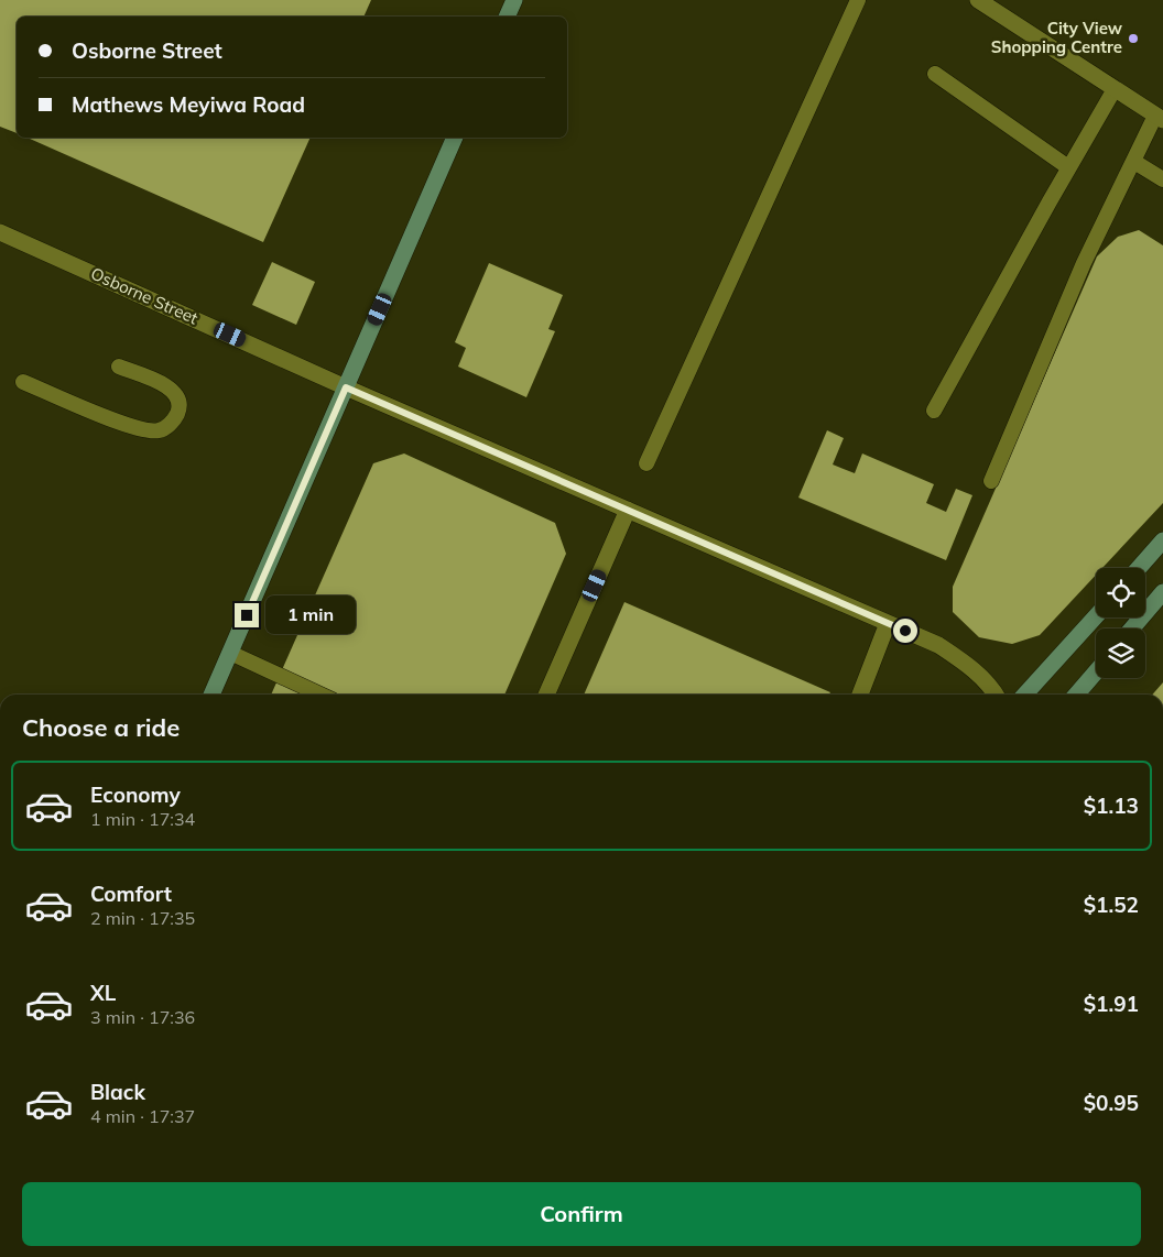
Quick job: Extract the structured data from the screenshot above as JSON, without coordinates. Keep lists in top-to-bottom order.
{
  "streets": {
    "street": ["Osborne Street"]
  },
  "places": ["City View Shopping Centre"],
  "page": {
    "banner": ["Osborne Street", "Mathews Meyiwa Road"],
    "bubble": "1 min",
    "heading": "Choose a ride",
    "list": [
      {
        "name": "Economy",
        "note": "1 min · 17:34",
        "value": "$1.13"
      },
      {
        "name": "Comfort",
        "note": "2 min · 17:35",
        "value": "$1.52"
      },
      {
        "name": "XL",
        "note": "3 min · 17:36",
        "value": "$1.91"
      },
      {
        "name": "Black",
        "note": "4 min · 17:37",
        "value": "$0.95"
      }
    ],
    "buttons": "Confirm"
  }
}
